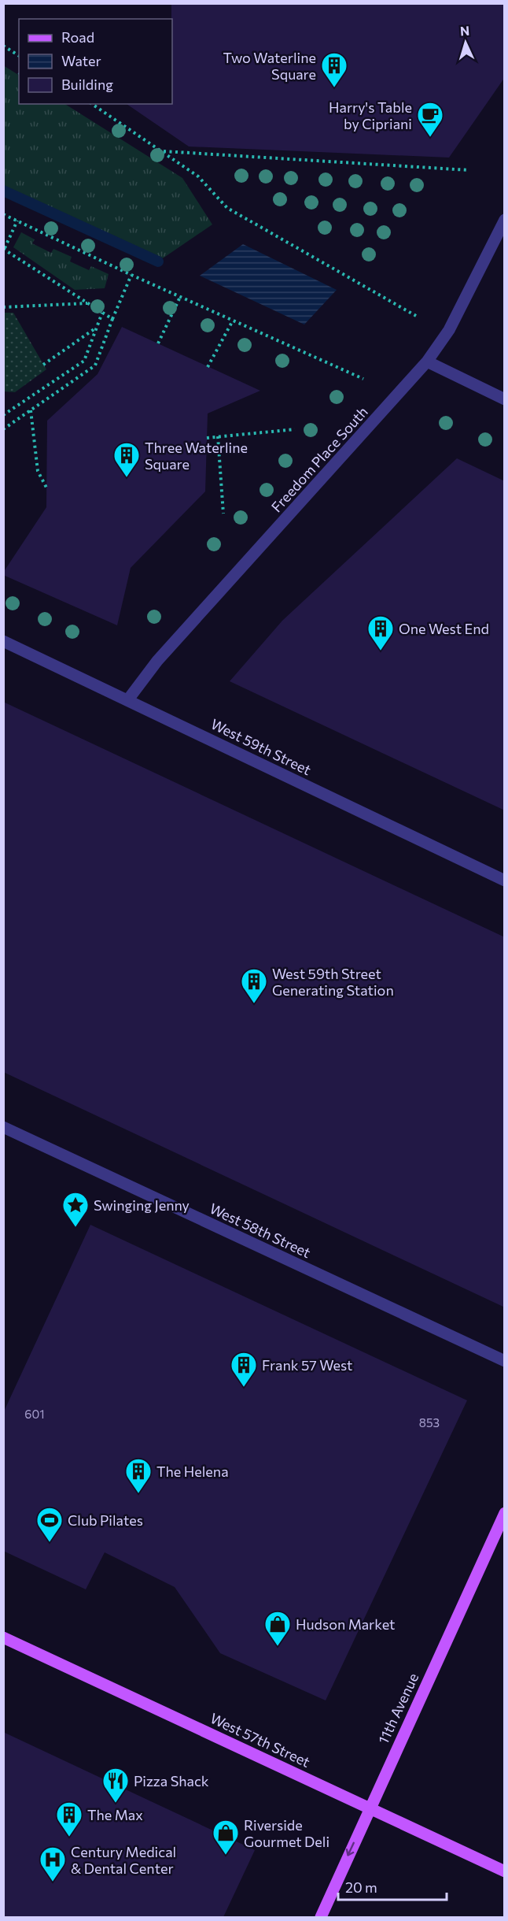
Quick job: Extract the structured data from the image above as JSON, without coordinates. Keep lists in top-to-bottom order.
{
  "streets": {
    "main road": ["11th Avenue", "West 57th Street"],
    "street": ["Freedom Place South", "West 59th Street", "West 58th Street"]
  },
  "crossings": [
    ["Freedom Place South", "West 59th Street"],
    ["11th Avenue", "West 57th Street"]
  ],
  "places": {
    "building": [
      "Two Waterline Square",
      "Three Waterline Square",
      "One West End",
      "West 59th Street Generating Station",
      "Frank 57 West",
      "The Helena",
      "The Max"
    ],
    "cafe": ["Harry's Table by Cipriani"],
    "place": ["Swinging Jenny"],
    "sports": ["Club Pilates"],
    "shop": ["Hudson Market", "Riverside Gourmet Deli"],
    "restaurant": ["Pizza Shack"],
    "hospital": ["Century Medical & Dental Center"]
  },
  "house_numbers": ["601", "853"],
  "legend": ["Road", "Water", "Building"],
  "scale_bar": "20 m",
  "north": "top"
}
